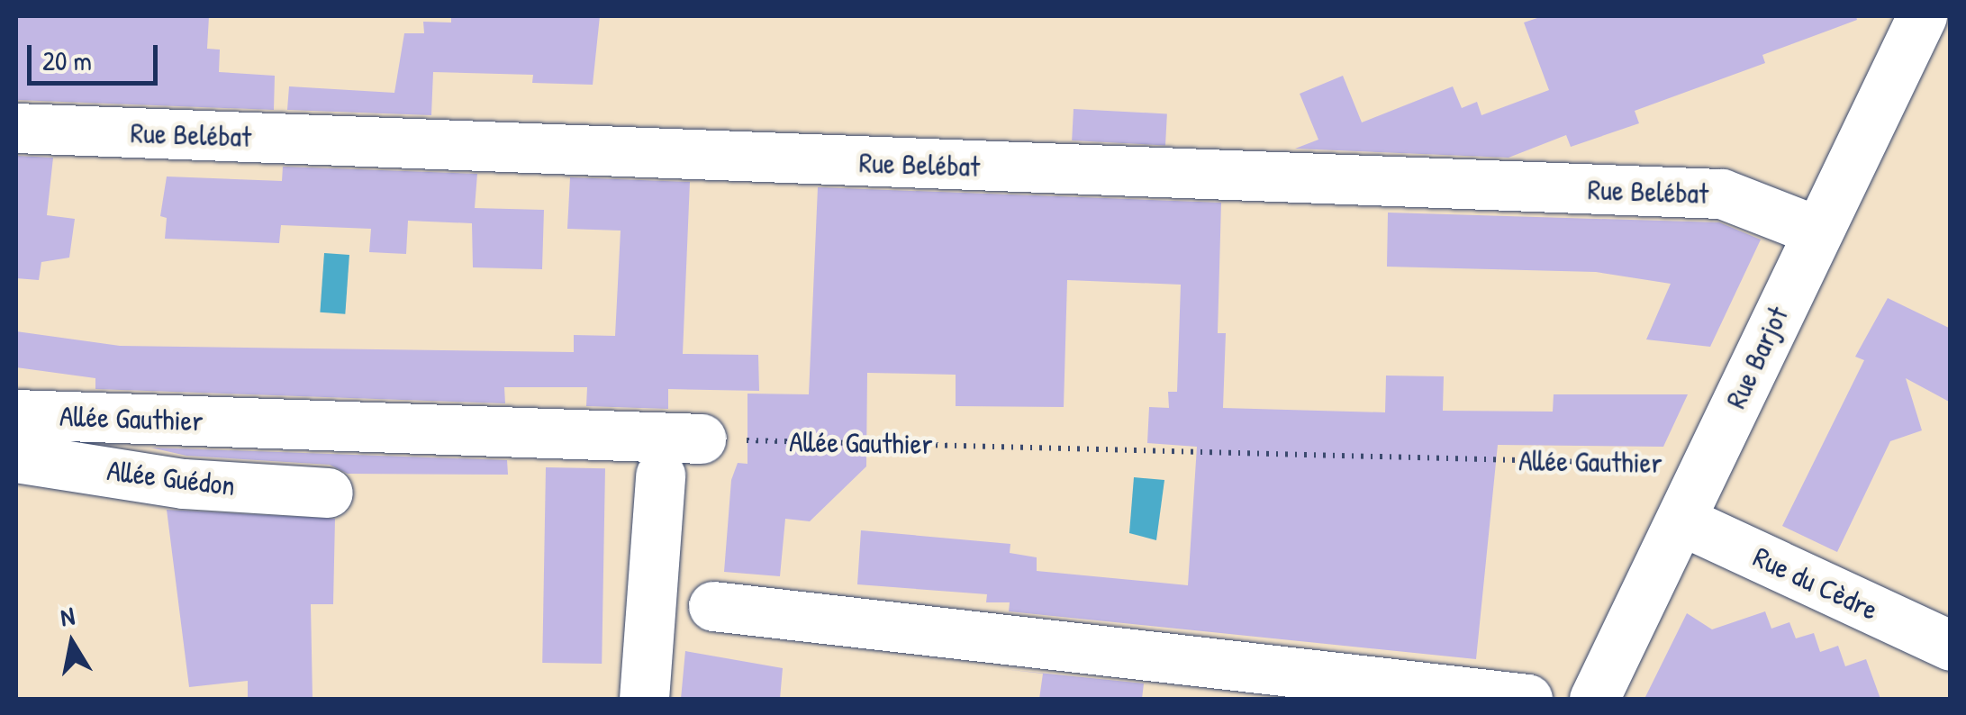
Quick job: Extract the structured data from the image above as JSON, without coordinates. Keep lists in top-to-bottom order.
{
  "streets": {
    "street": [
      "Rue Belébat",
      "Rue Barjot",
      "Allée Gauthier",
      "Allée Guédon",
      "Rue du Cèdre"
    ]
  },
  "crossings": [
    ["Rue Belébat", "Rue Barjot"],
    ["Rue Barjot", "Allée Gauthier"],
    ["Rue Barjot", "Rue du Cèdre"]
  ],
  "scale_bar": "20 m",
  "north": "top"
}
